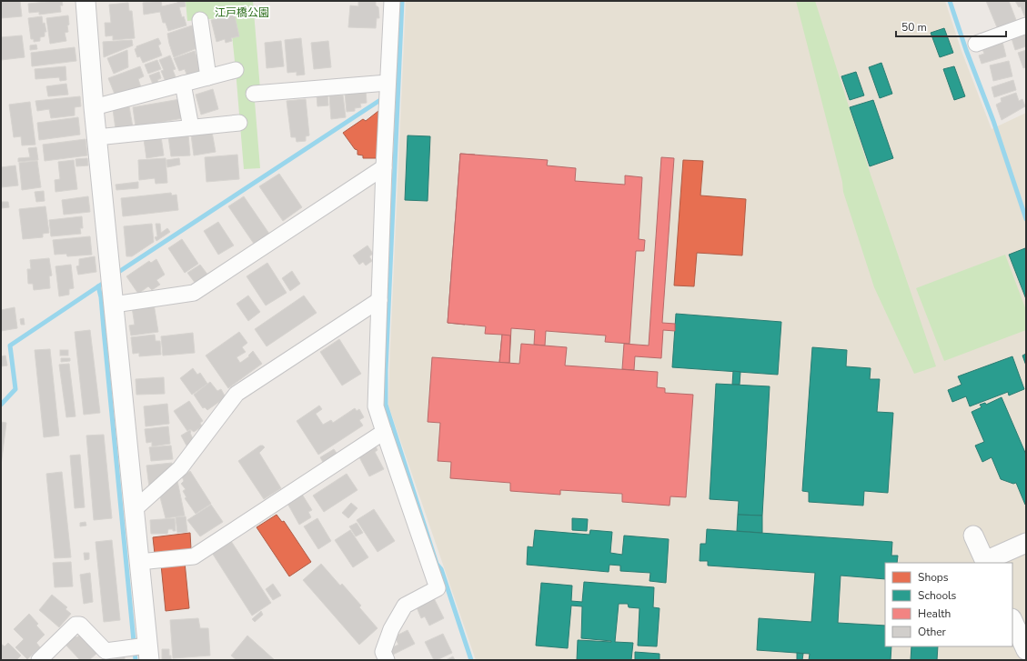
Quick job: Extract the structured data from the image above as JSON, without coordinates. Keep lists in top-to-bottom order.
{
  "parks": ["江戸橋公園"],
  "legend": [
    "Shops",
    "Schools",
    "Health",
    "Other"
  ],
  "scale_bar": "50 m"
}
